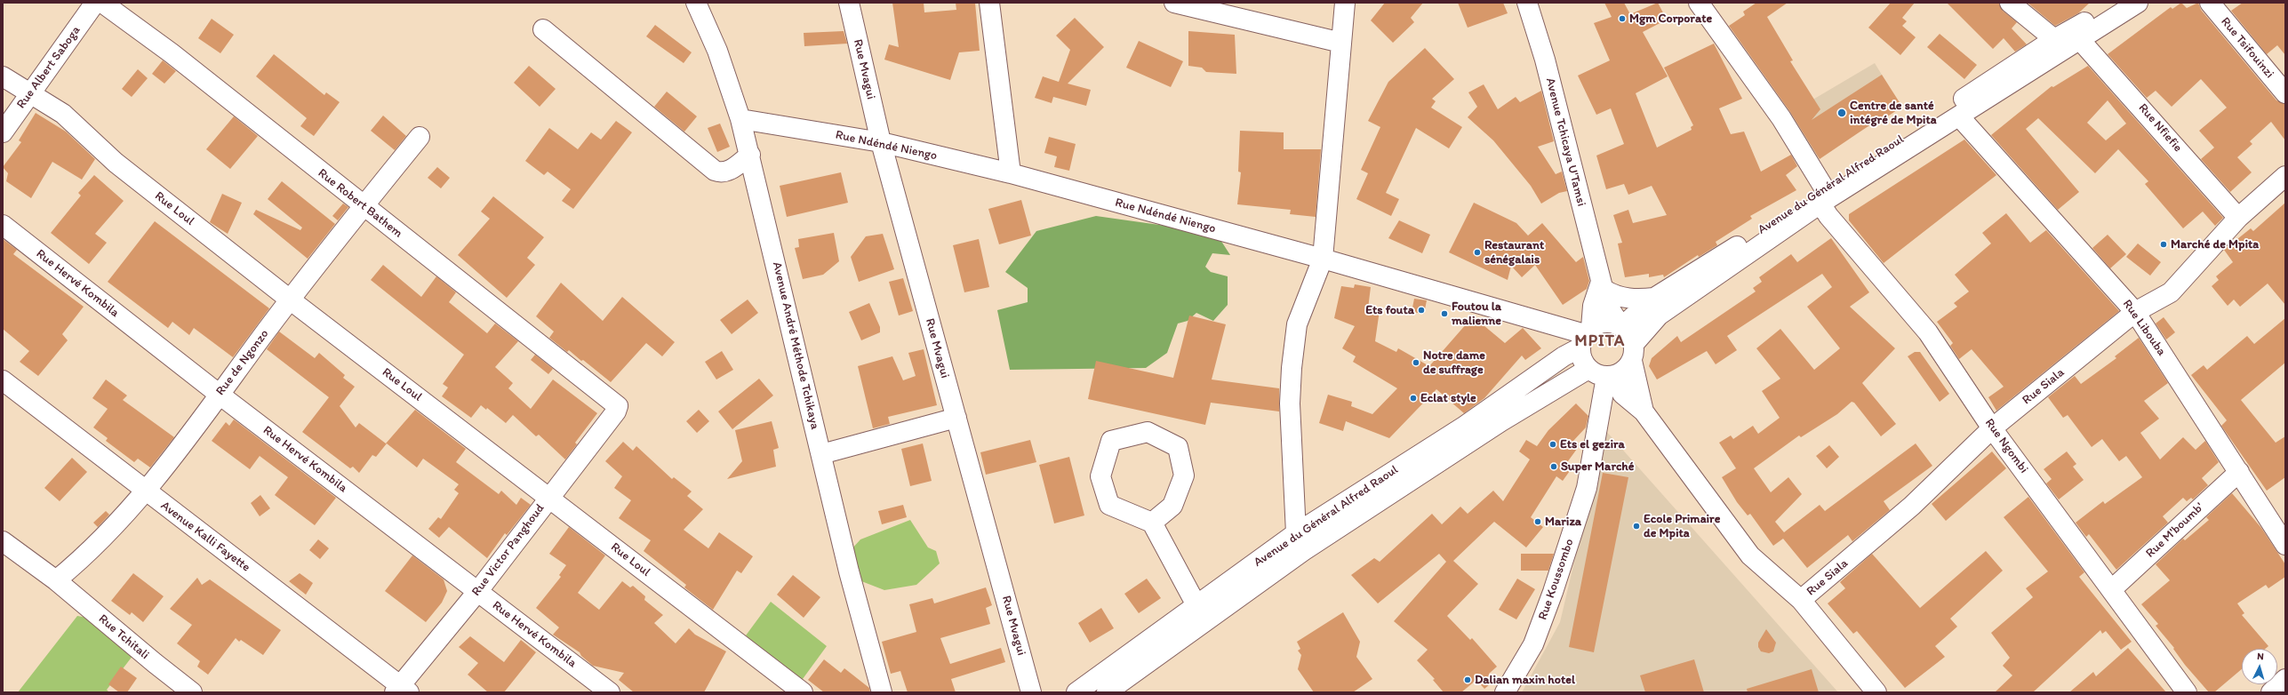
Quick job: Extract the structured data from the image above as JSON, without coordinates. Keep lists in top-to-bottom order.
{
  "streets": {
    "street": [
      "Rue Tsifouinzi",
      "Rue Albert Saboga",
      "Rue Mvagui",
      "Rue Nfiefie",
      "Avenue Tchicaya U'Tamsi",
      "Rue Ndéndé Niengo",
      "Avenue du Général Alfred Raoul",
      "Rue Robert Bathem",
      "Rue Loul",
      "Rue Hervé Kombila",
      "Rue Libouba",
      "Avenue André Méthode Tchikaya",
      "Rue de Ngonzo",
      "Rue Siala",
      "Rue Ngombi",
      "Rue M'boumb'",
      "Avenue Kalli Fayette",
      "Rue Victor Panghoud",
      "Rue Koussombo",
      "Rue Tchitali"
    ]
  },
  "crossings": [
    ["Rue Albert Saboga", "Rue Loul"],
    ["Rue Mvagui", "Rue Ndéndé Niengo"],
    ["Rue Nfiefie", "Rue Siala"],
    ["Avenue Tchicaya U'Tamsi", "Rue Ndéndé Niengo"],
    ["Avenue Tchicaya U'Tamsi", "Avenue du Général Alfred Raoul"],
    ["Avenue Tchicaya U'Tamsi", "Rue Koussombo"],
    ["Rue Ndéndé Niengo", "Avenue du Général Alfred Raoul"],
    ["Rue Ndéndé Niengo", "Avenue André Méthode Tchikaya"],
    ["Rue Ndéndé Niengo", "Rue Koussombo"],
    ["Avenue du Général Alfred Raoul", "Rue Ngombi"],
    ["Avenue du Général Alfred Raoul", "Rue Koussombo"],
    ["Rue Robert Bathem", "Rue de Ngonzo"],
    ["Rue Robert Bathem", "Rue Victor Panghoud"],
    ["Rue Loul", "Rue de Ngonzo"],
    ["Rue Loul", "Rue Victor Panghoud"],
    ["Rue Hervé Kombila", "Rue de Ngonzo"],
    ["Rue Hervé Kombila", "Rue Victor Panghoud"],
    ["Rue Libouba", "Rue Siala"],
    ["Rue Libouba", "Rue M'boumb'"],
    ["Rue de Ngonzo", "Avenue Kalli Fayette"],
    ["Rue de Ngonzo", "Rue Tchitali"],
    ["Rue Siala", "Rue Ngombi"],
    ["Rue Ngombi", "Rue M'boumb'"],
    ["Avenue Kalli Fayette", "Rue Victor Panghoud"]
  ],
  "districts": ["MPITA"],
  "places": [
    "Mgm Corporate",
    "Centre de santé intégré de Mpita",
    "Marché de Mpita",
    "Restaurant sénégalais",
    "Ets fouta",
    "Foutou la malienne",
    "Notre dame de suffrage",
    "Eclat style",
    "Ets el gezira",
    "Super Marché",
    "Mariza",
    "Ecole Primaire de Mpita",
    "Dalian maxin hotel"
  ],
  "north": "top"
}
